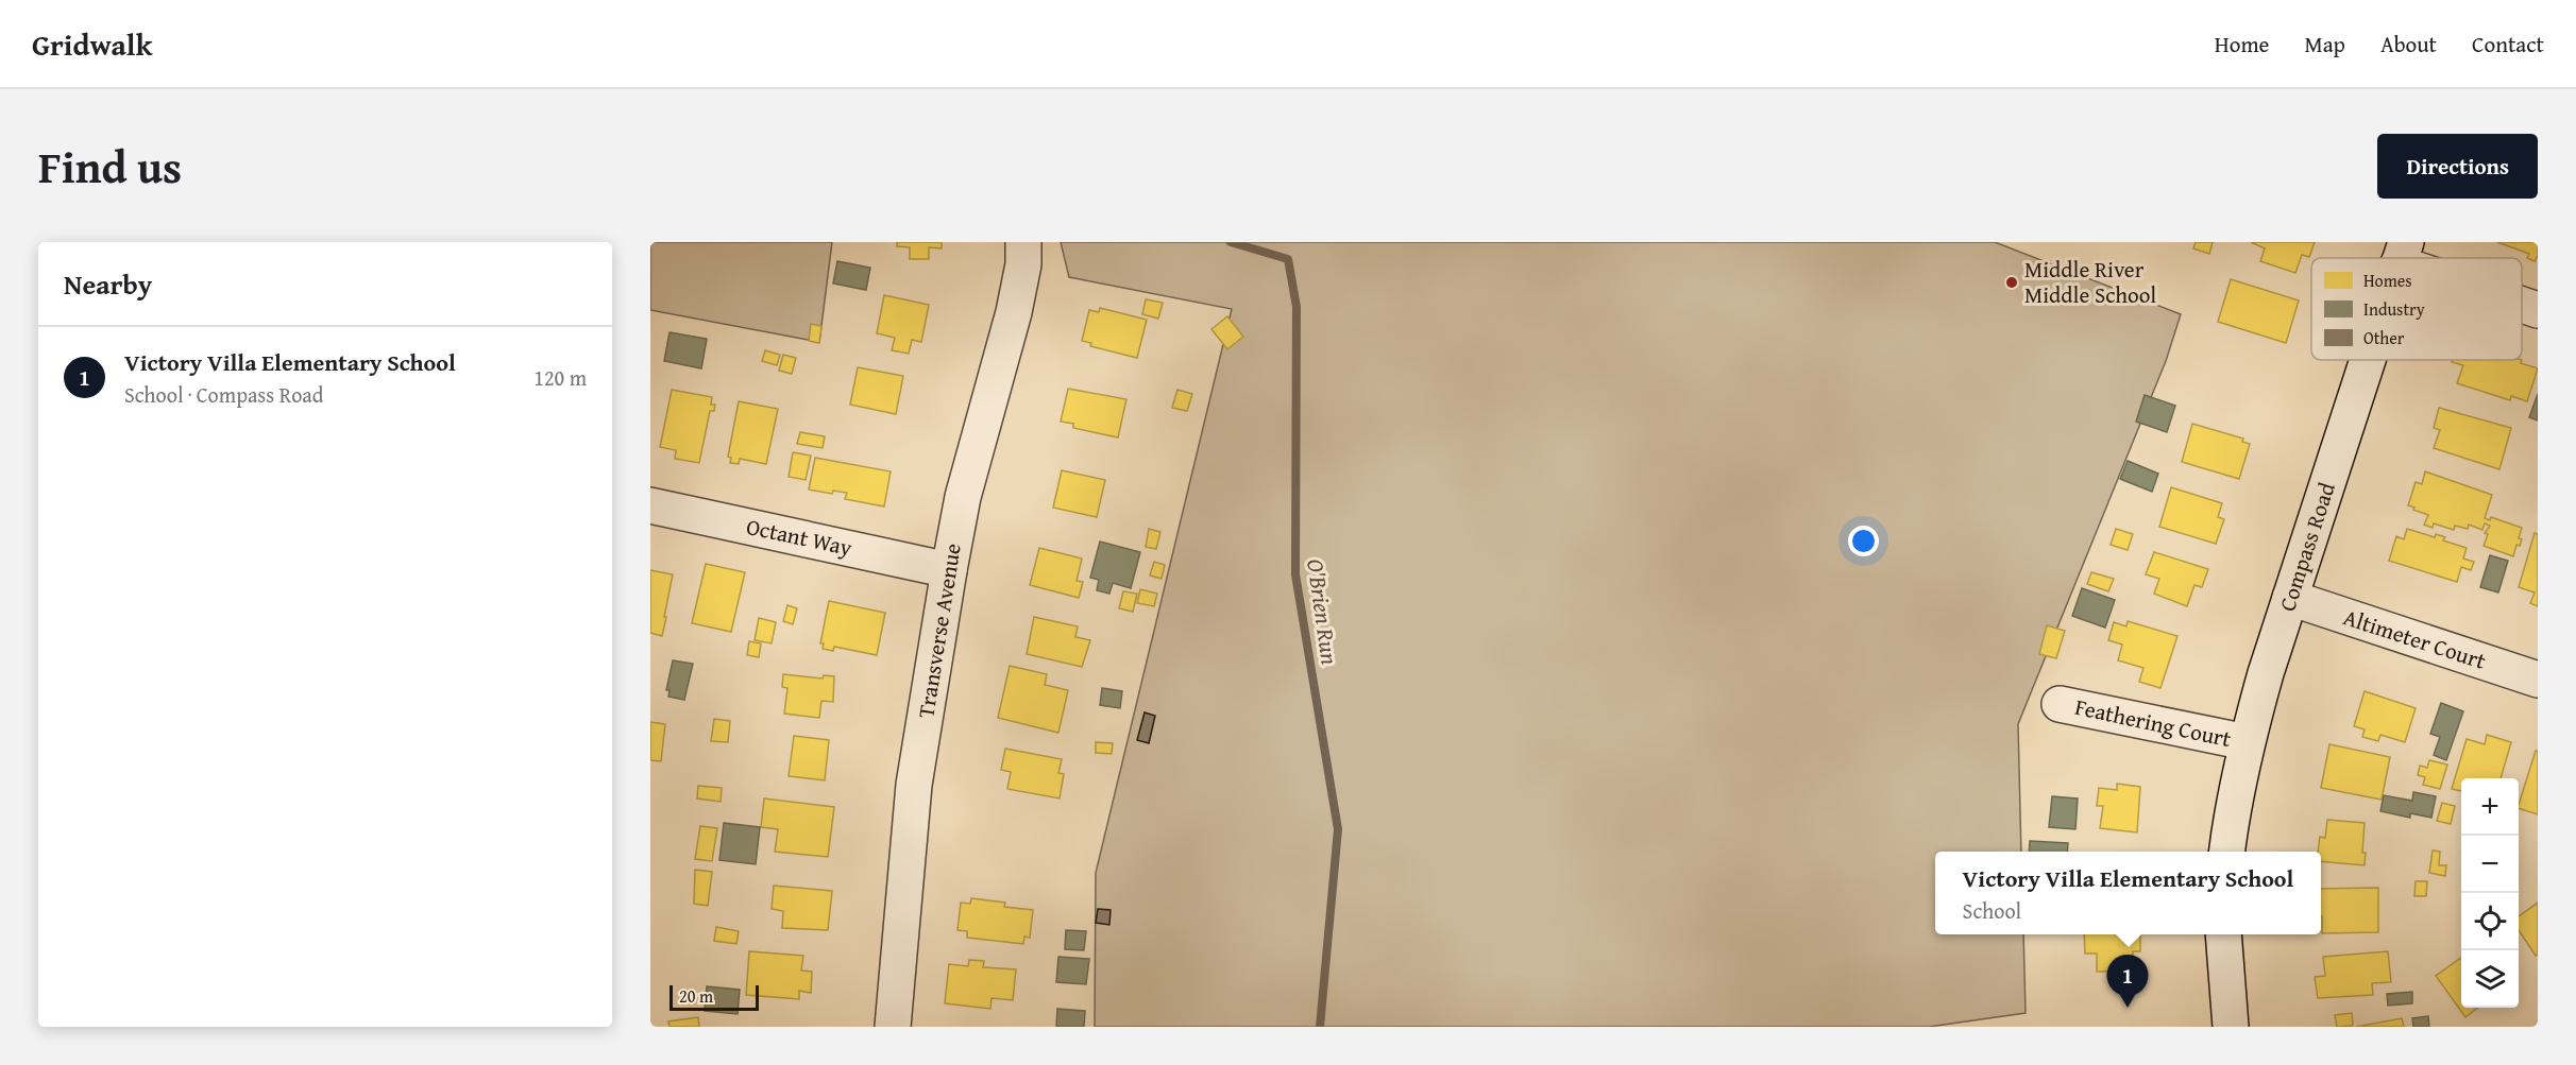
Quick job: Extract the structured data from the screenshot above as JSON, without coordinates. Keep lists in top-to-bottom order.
{
  "streets": {
    "street": [
      "Octant Way",
      "Compass Road",
      "Transverse Avenue",
      "Altimeter Court",
      "Feathering Court"
    ]
  },
  "crossings": [
    ["Octant Way", "Transverse Avenue"],
    ["Compass Road", "Altimeter Court"],
    ["Compass Road", "Feathering Court"]
  ],
  "water": ["O'Brien Run"],
  "places": ["Middle River Middle School"],
  "legend": ["Homes", "Industry", "Other"],
  "scale_bar": "20 m",
  "page": {
    "header": "Gridwalk",
    "nav": [
      "Home",
      "Map",
      "About",
      "Contact"
    ],
    "title": "Find us",
    "buttons": "Directions",
    "heading": "Nearby",
    "list": [
      {
        "mark": "1",
        "name": "Victory Villa Elementary School",
        "note": "School · Compass Road",
        "value": "120 m"
      }
    ],
    "map_buttons": ["+", "−"],
    "popup": ["Victory Villa Elementary School", "School"],
    "pins": "1",
    "scale": "20 m"
  }
}
